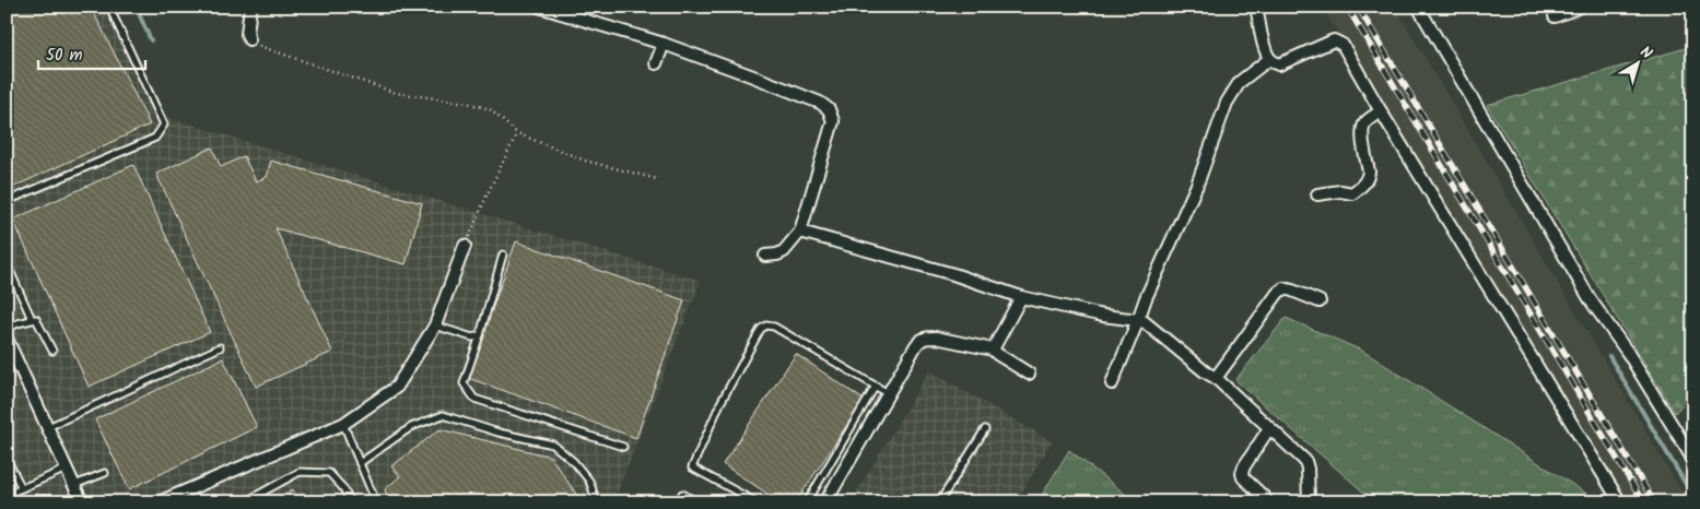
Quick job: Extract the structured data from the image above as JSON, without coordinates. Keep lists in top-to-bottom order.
{
  "scale_bar": "50 m",
  "north": "top right"
}
